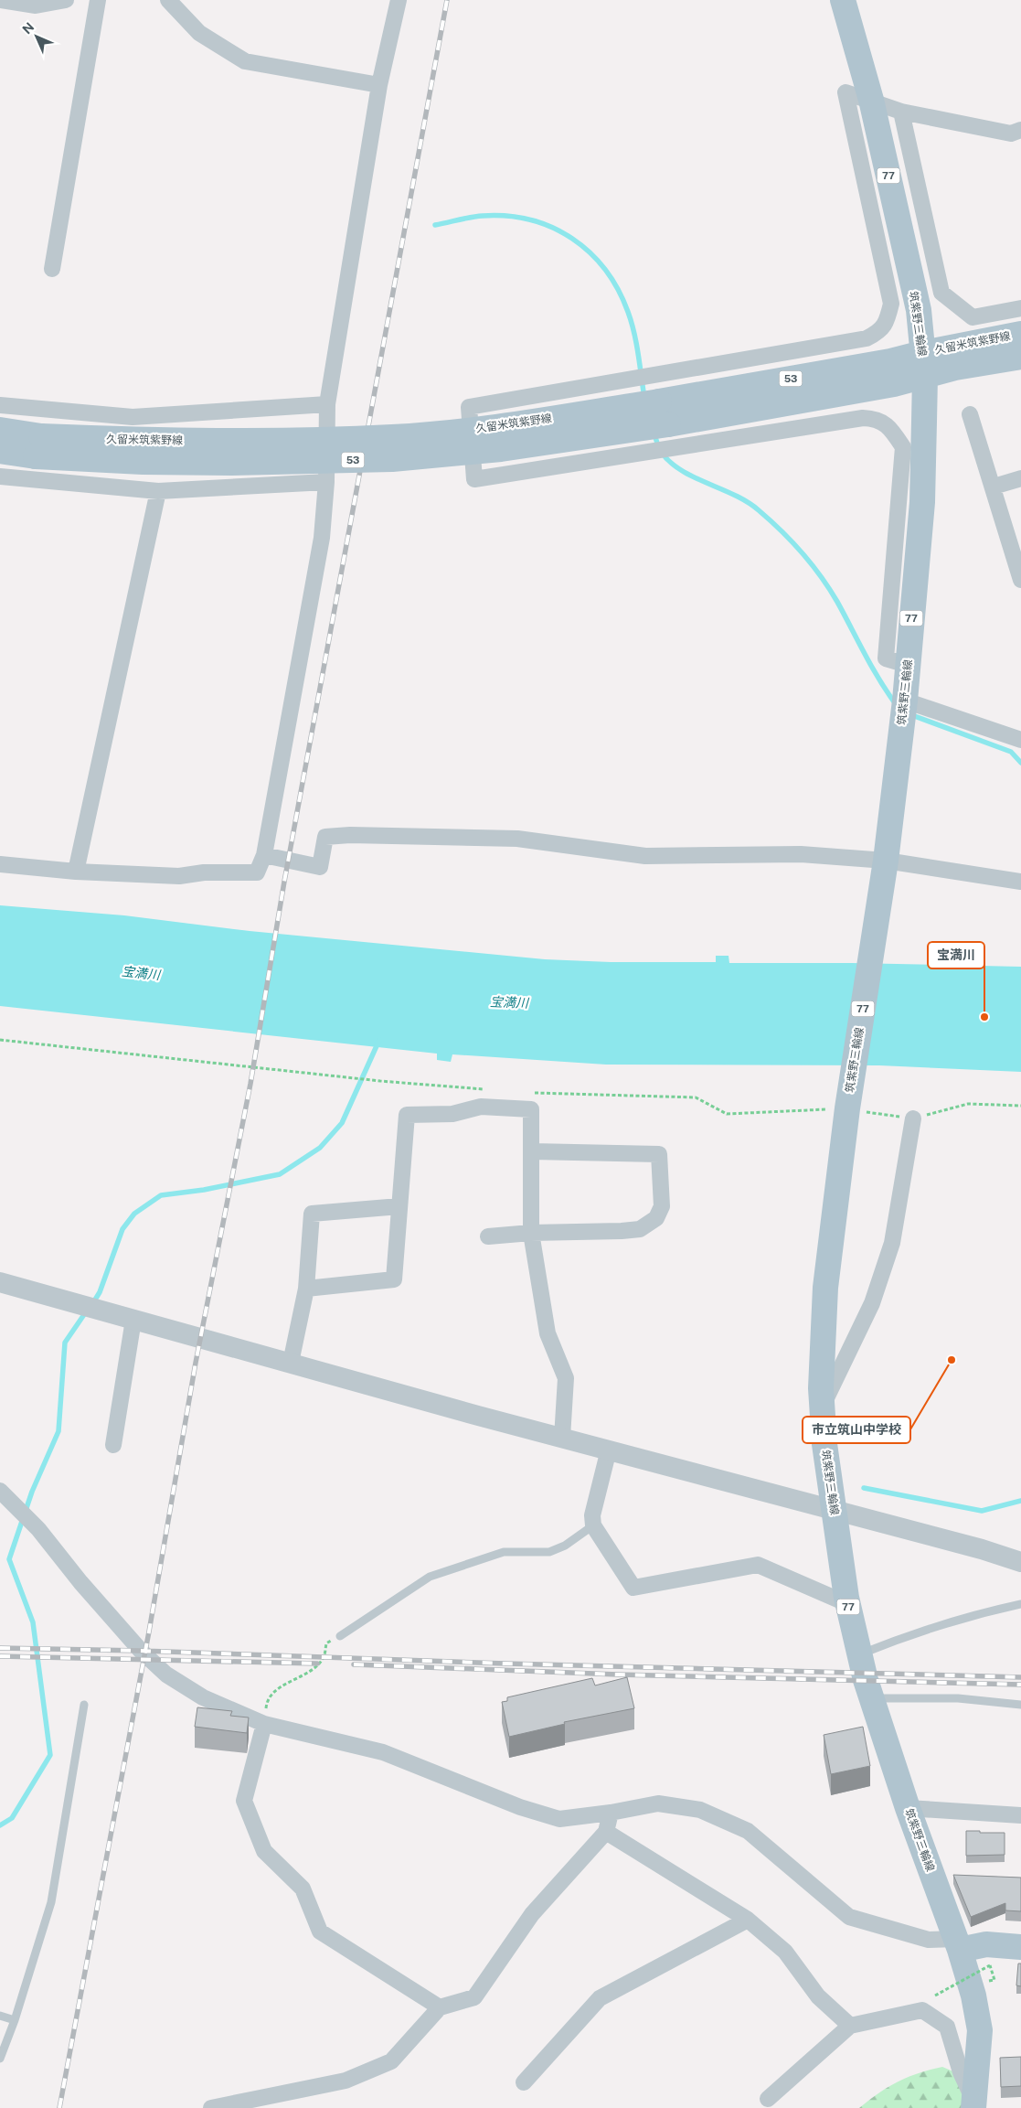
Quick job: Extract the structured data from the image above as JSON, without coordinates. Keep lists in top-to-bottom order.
{
  "streets": {
    "main road": [
      "77",
      "筑紫野三輪線",
      "久留米筑紫野線",
      "53"
    ]
  },
  "crossings": [
    ["筑紫野三輪線", "久留米筑紫野線"]
  ],
  "water": ["宝満川"],
  "places": ["宝満川", "市立筑山中学校"],
  "north": "top left"
}
